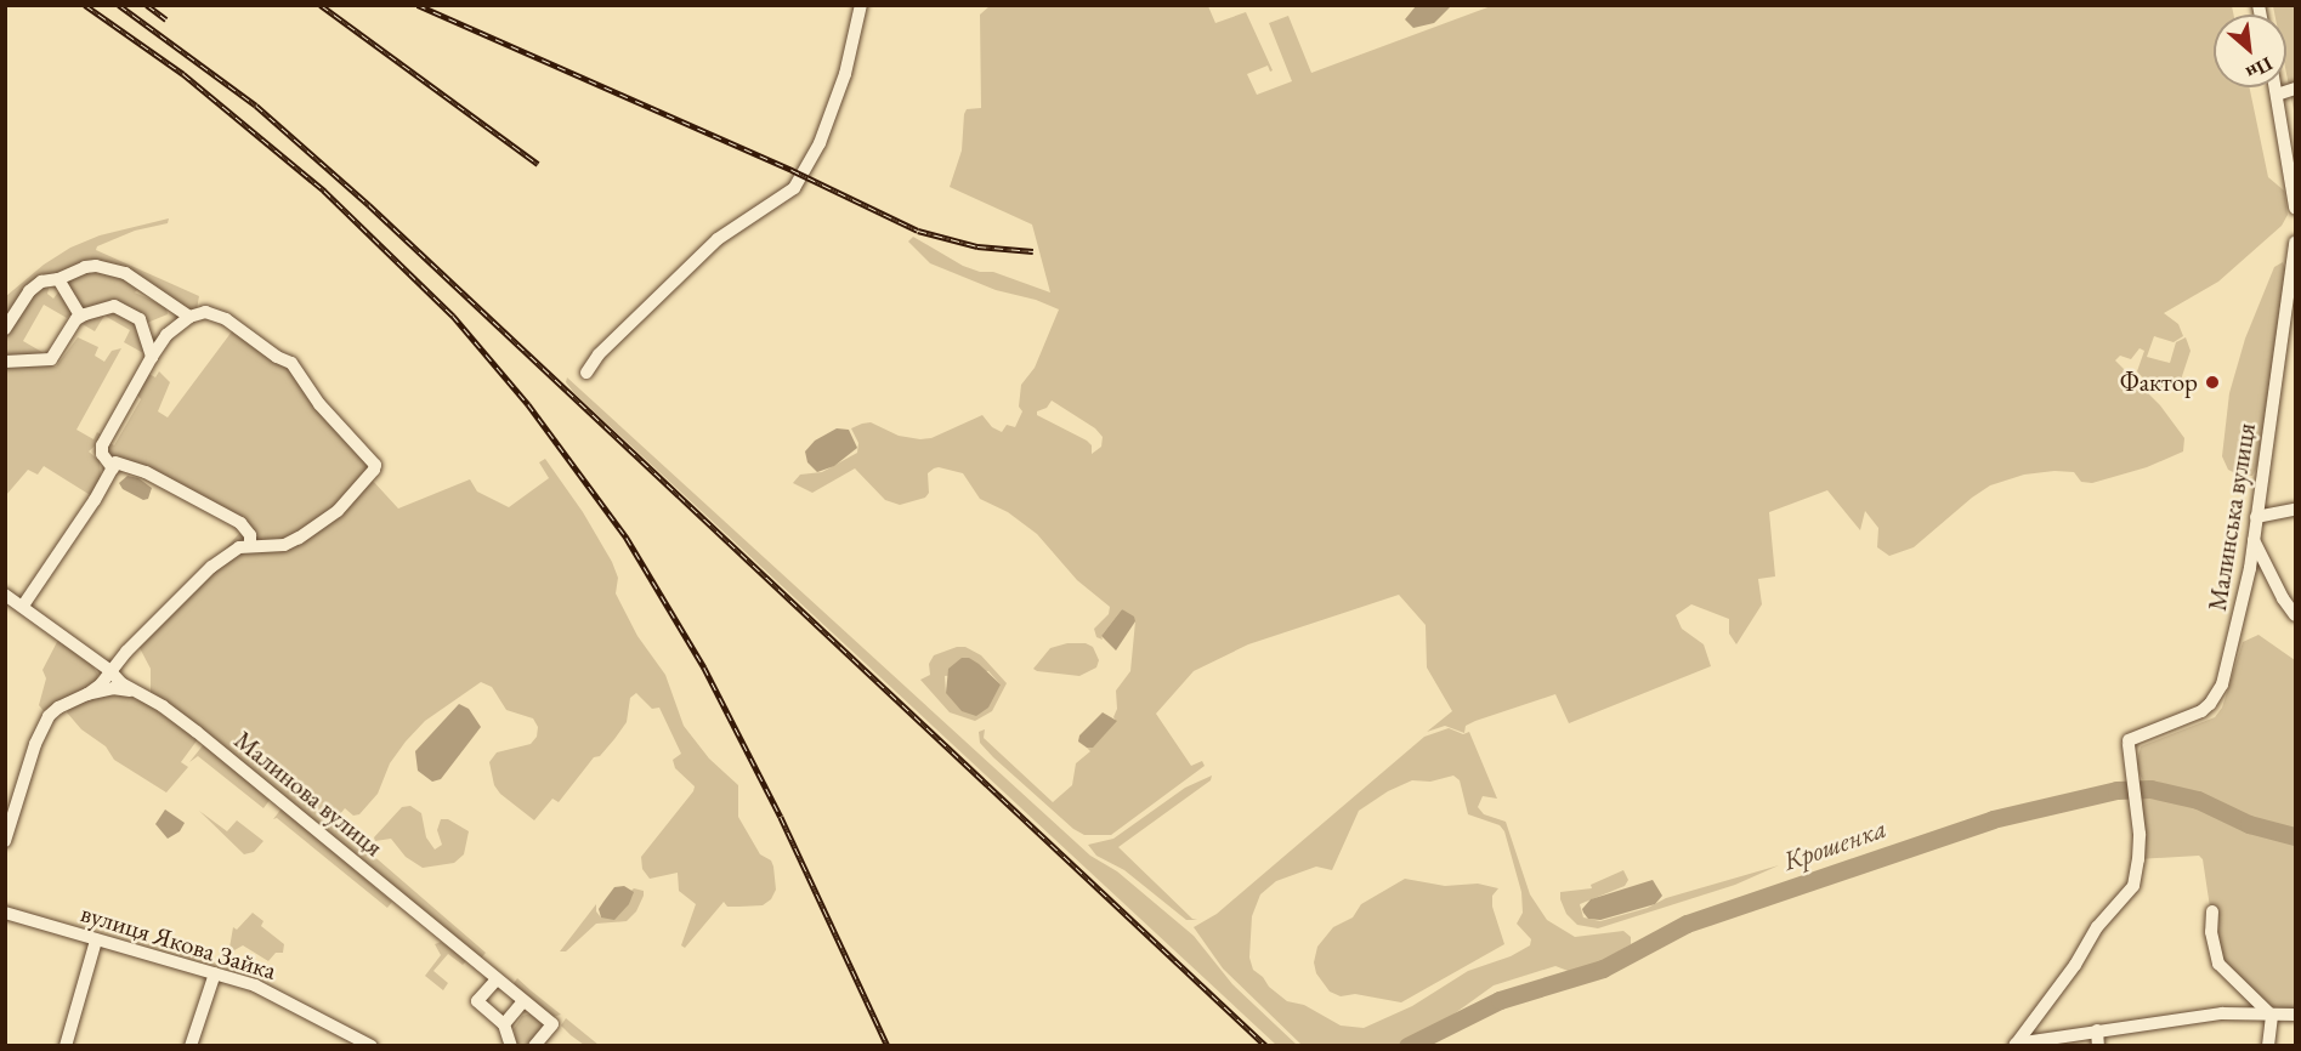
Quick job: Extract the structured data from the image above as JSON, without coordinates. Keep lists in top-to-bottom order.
{
  "streets": {
    "street": ["Малинська вулиця", "Малинова вулиця", "вулиця Якова Зайка"]
  },
  "water": ["Крошенка"],
  "places": ["Фактор"],
  "north": "bottom right"
}
